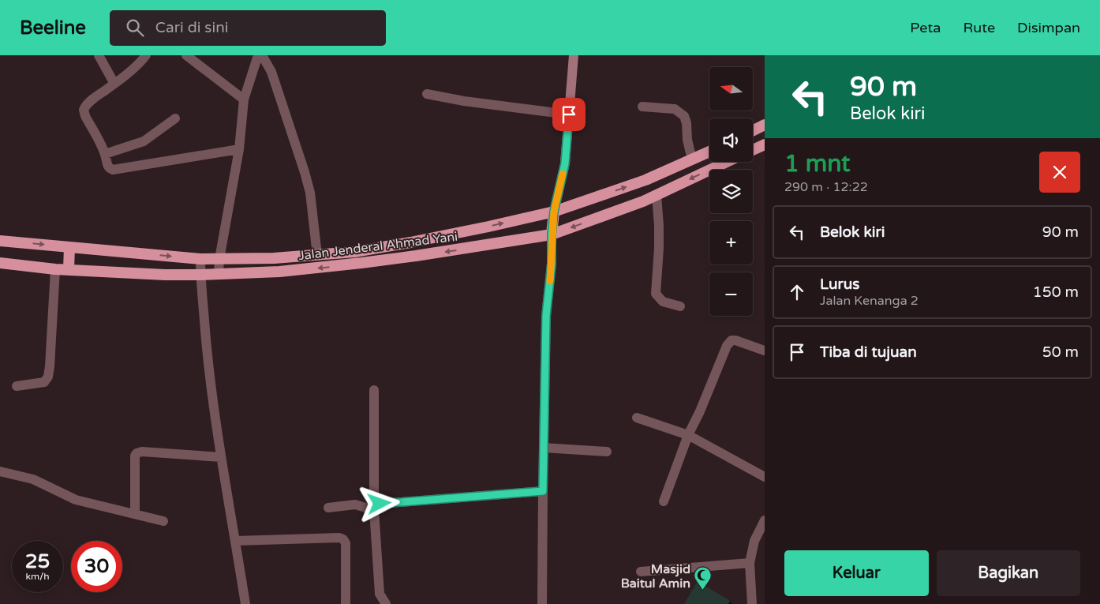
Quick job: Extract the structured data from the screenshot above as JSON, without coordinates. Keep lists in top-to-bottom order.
{
  "streets": {
    "highway": ["Jalan Jenderal Ahmad Yani"]
  },
  "places": {
    "mosque": ["Masjid Baitul Amin"]
  },
  "north": "left",
  "page": {
    "header": "Beeline",
    "search": "Cari di sini",
    "nav": ["Peta", "Rute", "Disimpan"],
    "turn": ["90 m", "Belok kiri"],
    "map_buttons": ["+", "−"],
    "heading": ["1 mnt", "290 m · 12:22"],
    "list": [
      {
        "name": "Belok kiri",
        "value": "90 m"
      },
      {
        "name": "Lurus",
        "note": "Jalan Kenanga 2",
        "value": "150 m"
      },
      {
        "name": "Tiba di tujuan",
        "value": "50 m"
      }
    ],
    "speed": "25 km/h",
    "limit": "30",
    "buttons": ["Keluar", "Bagikan"]
  }
}
